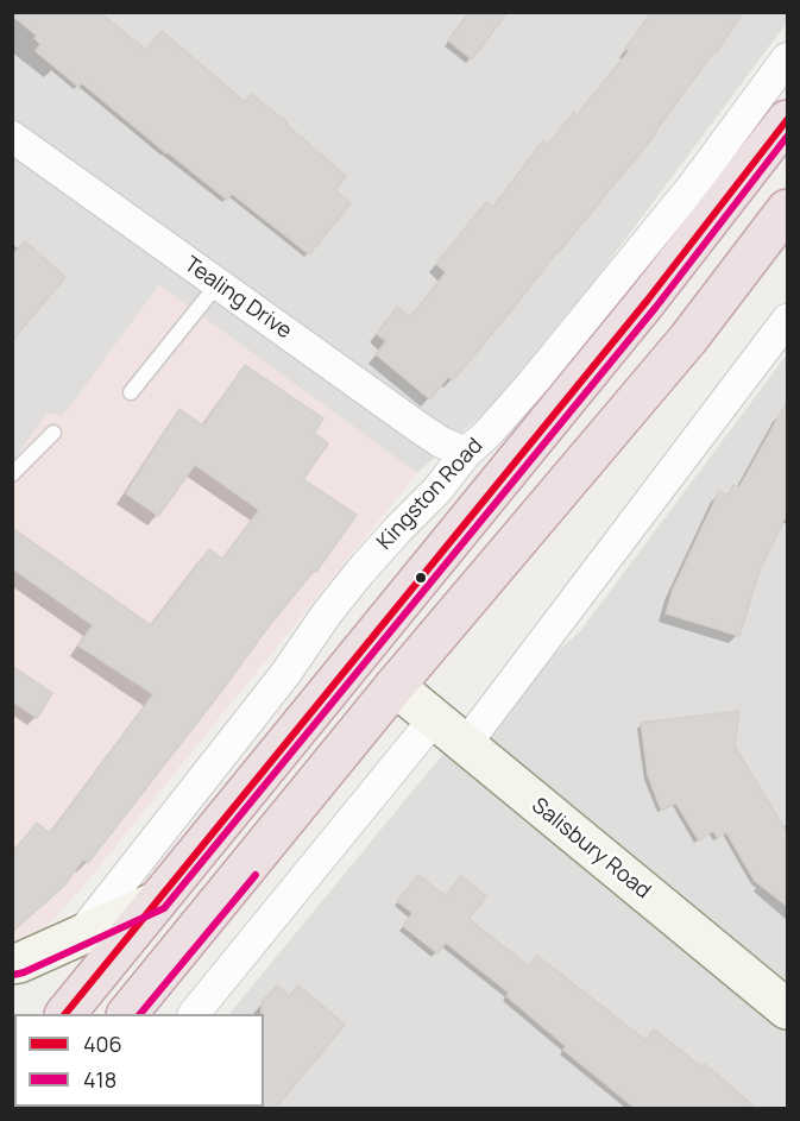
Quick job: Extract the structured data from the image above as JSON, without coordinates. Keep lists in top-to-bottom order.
{
  "streets": {
    "highway": ["Kingston Road"],
    "street": ["Tealing Drive", "Salisbury Road"]
  },
  "crossings": [
    ["Tealing Drive", "Kingston Road"]
  ],
  "lines": ["transit line 406", "transit line 418"],
  "legend": ["406", "418"]
}
